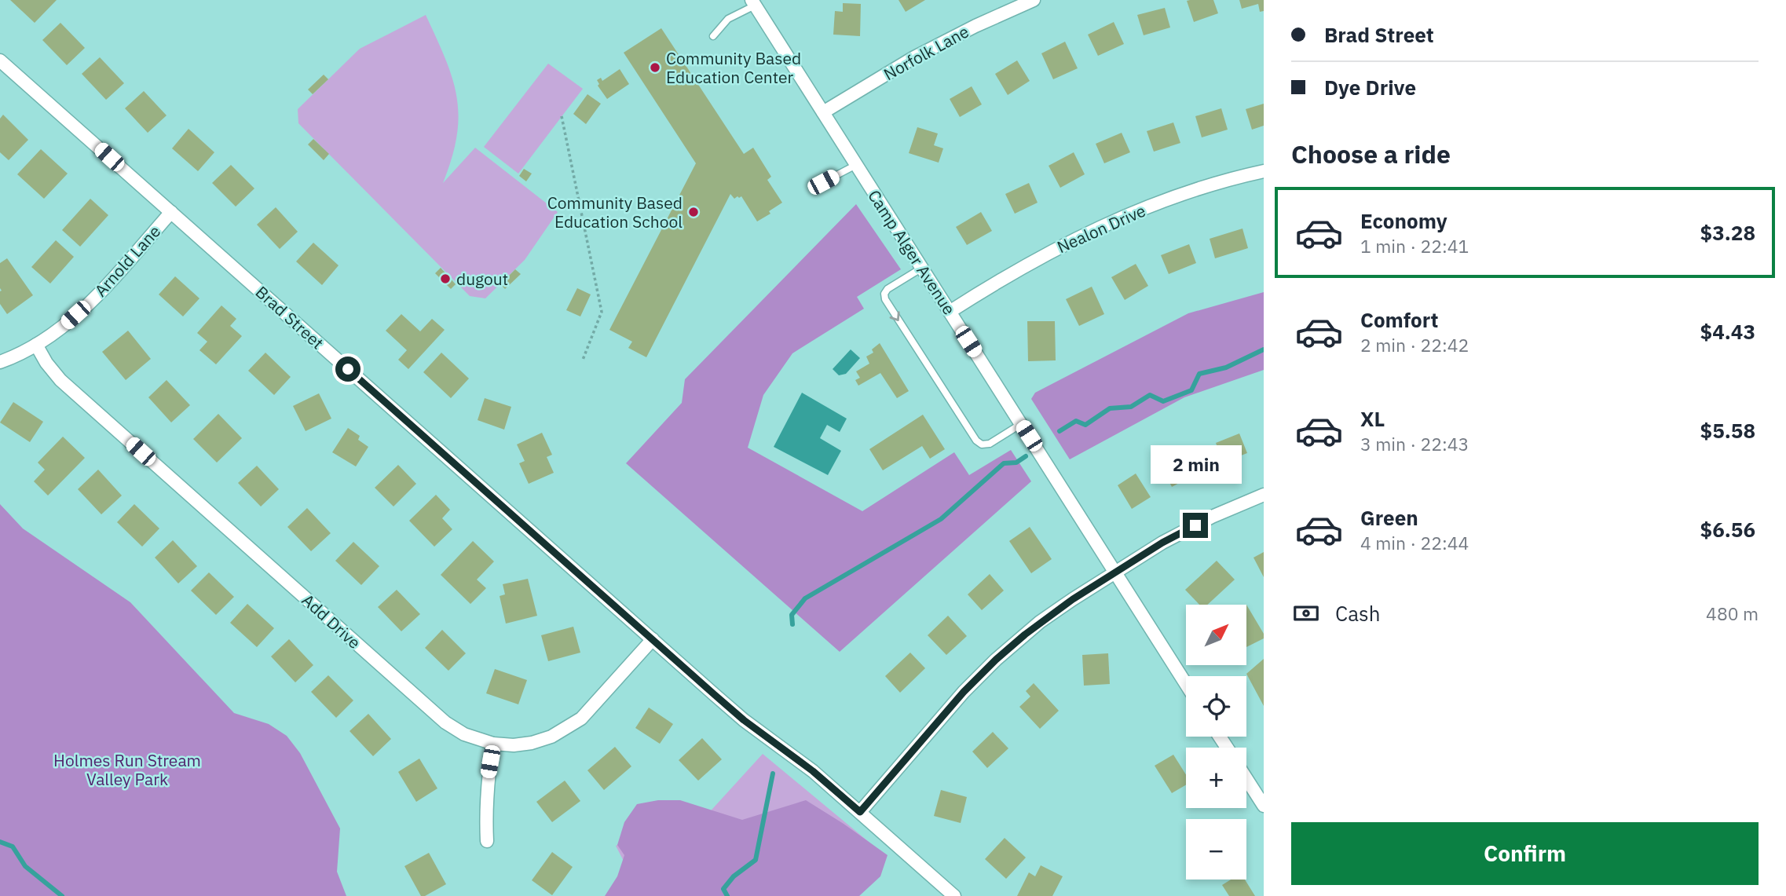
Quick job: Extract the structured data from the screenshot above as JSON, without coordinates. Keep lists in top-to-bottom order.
{
  "streets": {
    "street": [
      "Norfolk Lane",
      "Nealon Drive",
      "Camp Alger Avenue",
      "Arnold Lane",
      "Brad Street",
      "Add Drive"
    ]
  },
  "crossings": [
    ["Norfolk Lane", "Camp Alger Avenue"],
    ["Nealon Drive", "Camp Alger Avenue"],
    ["Arnold Lane", "Brad Street"],
    ["Arnold Lane", "Add Drive"],
    ["Brad Street", "Add Drive"]
  ],
  "parks": ["Holmes Run Stream Valley Park"],
  "places": ["Community Based Education Center", "Community Based Education School", "dugout"],
  "north": "top right",
  "page": {
    "banner": ["Brad Street", "Dye Drive"],
    "heading": "Choose a ride",
    "list": [
      {
        "name": "Economy",
        "note": "1 min · 22:41",
        "value": "$3.28"
      },
      {
        "name": "Comfort",
        "note": "2 min · 22:42",
        "value": "$4.43"
      },
      {
        "name": "XL",
        "note": "3 min · 22:43",
        "value": "$5.58"
      },
      {
        "name": "Green",
        "note": "4 min · 22:44",
        "value": "$6.56"
      }
    ],
    "bubble": "2 min",
    "pay": ["Cash", "480 m"],
    "map_buttons": ["+", "−"],
    "buttons": "Confirm"
  }
}
